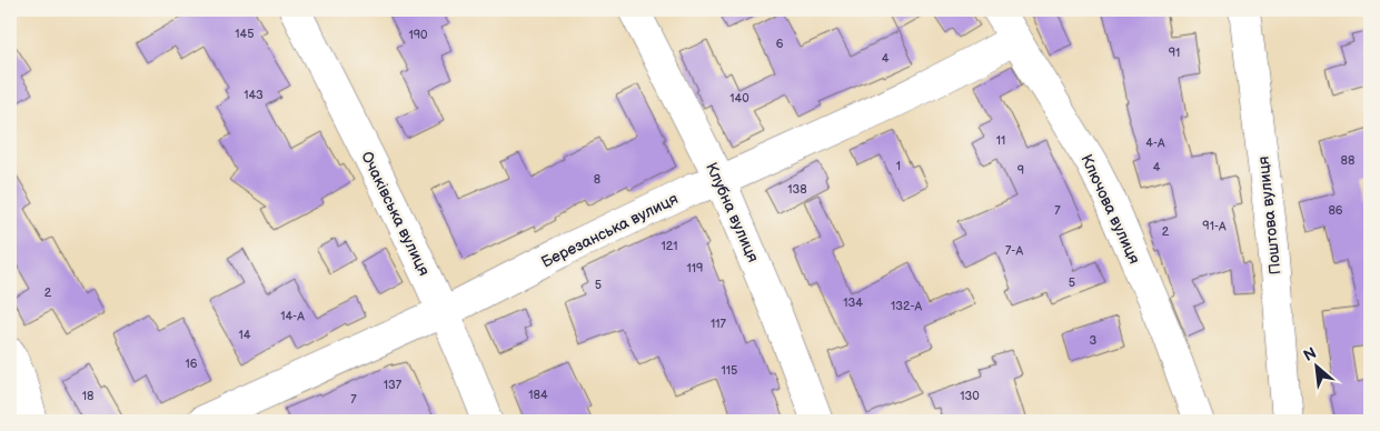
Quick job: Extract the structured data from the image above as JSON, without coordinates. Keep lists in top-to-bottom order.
{
  "streets": {
    "street": [
      "Ключова вулиця",
      "Клубна вулиця",
      "Очаківська вулиця",
      "Поштова вулиця",
      "Березанська вулиця"
    ]
  },
  "crossings": [
    ["Ключова вулиця", "Березанська вулиця"],
    ["Клубна вулиця", "Березанська вулиця"],
    ["Очаківська вулиця", "Березанська вулиця"]
  ],
  "house_numbers": [
    "145",
    "190",
    "6",
    "91",
    "4",
    "143",
    "140",
    "11",
    "4-А",
    "88",
    "1",
    "4",
    "9",
    "8",
    "138",
    "7",
    "86",
    "91-А",
    "2",
    "121",
    "7-А",
    "119",
    "5",
    "5",
    "2",
    "134",
    "132-А",
    "14-А",
    "117",
    "14",
    "3",
    "16",
    "115",
    "137",
    "184",
    "18",
    "130",
    "7"
  ],
  "north": "top left"
}
